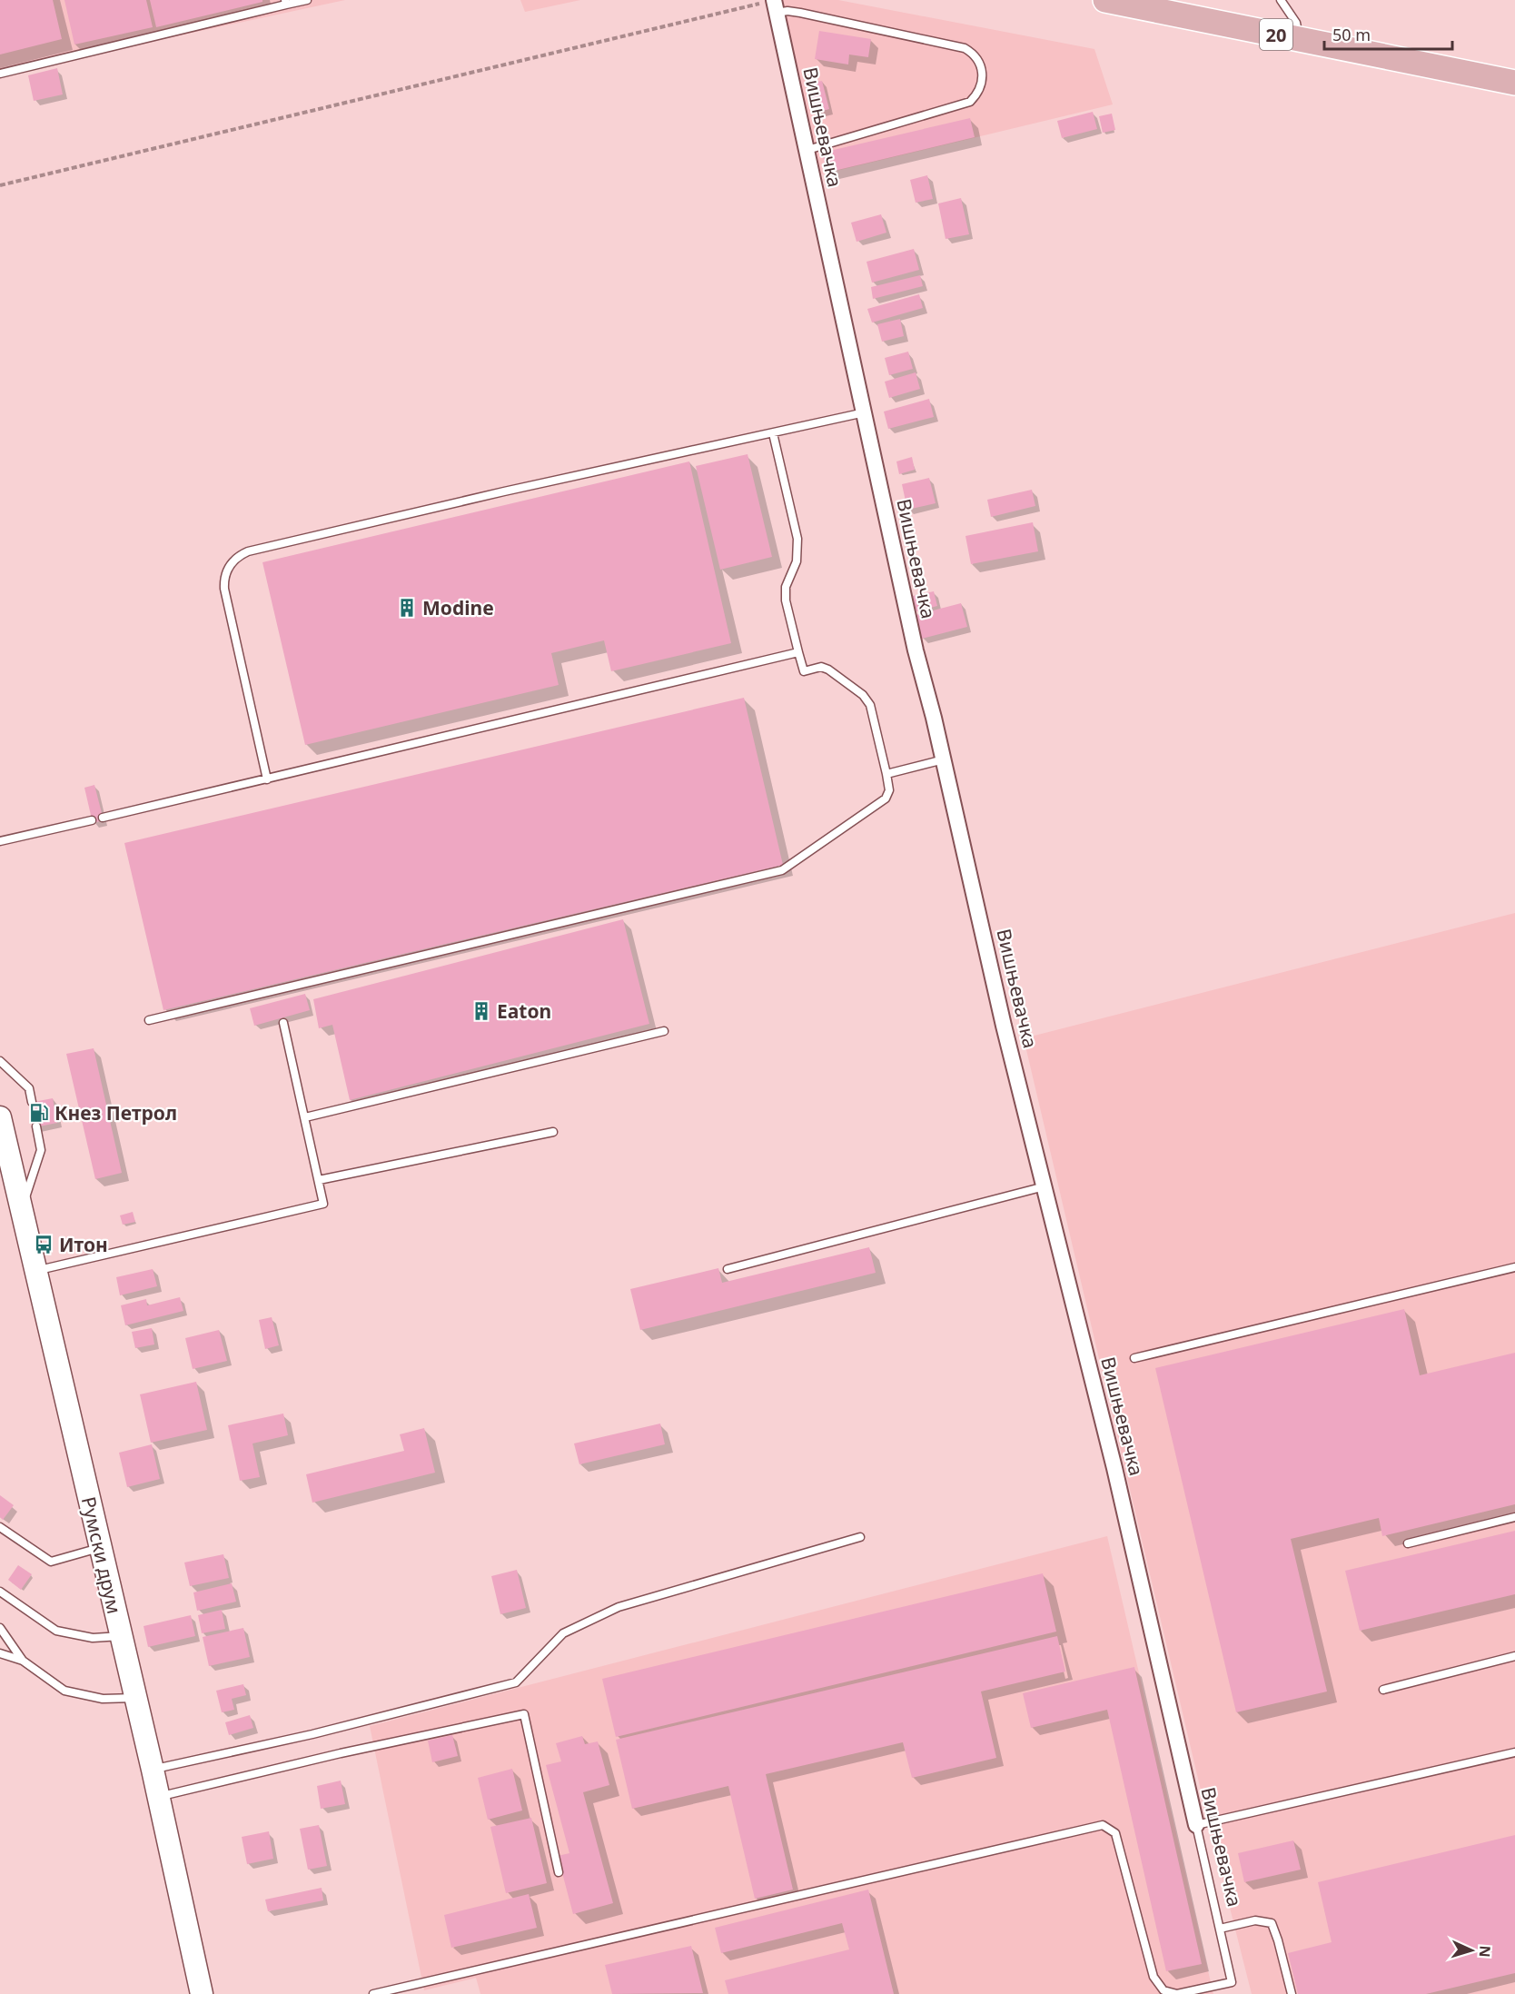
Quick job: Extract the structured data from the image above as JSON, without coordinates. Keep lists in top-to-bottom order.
{
  "streets": {
    "main road": ["20", "Румски друм"],
    "street": ["Вишњевачка"]
  },
  "places": {
    "building": ["Modine", "Eaton"],
    "fuel station": ["Кнез Петрол"],
    "bus stop": ["Итон"]
  },
  "scale_bar": "50 m",
  "north": "right"
}
